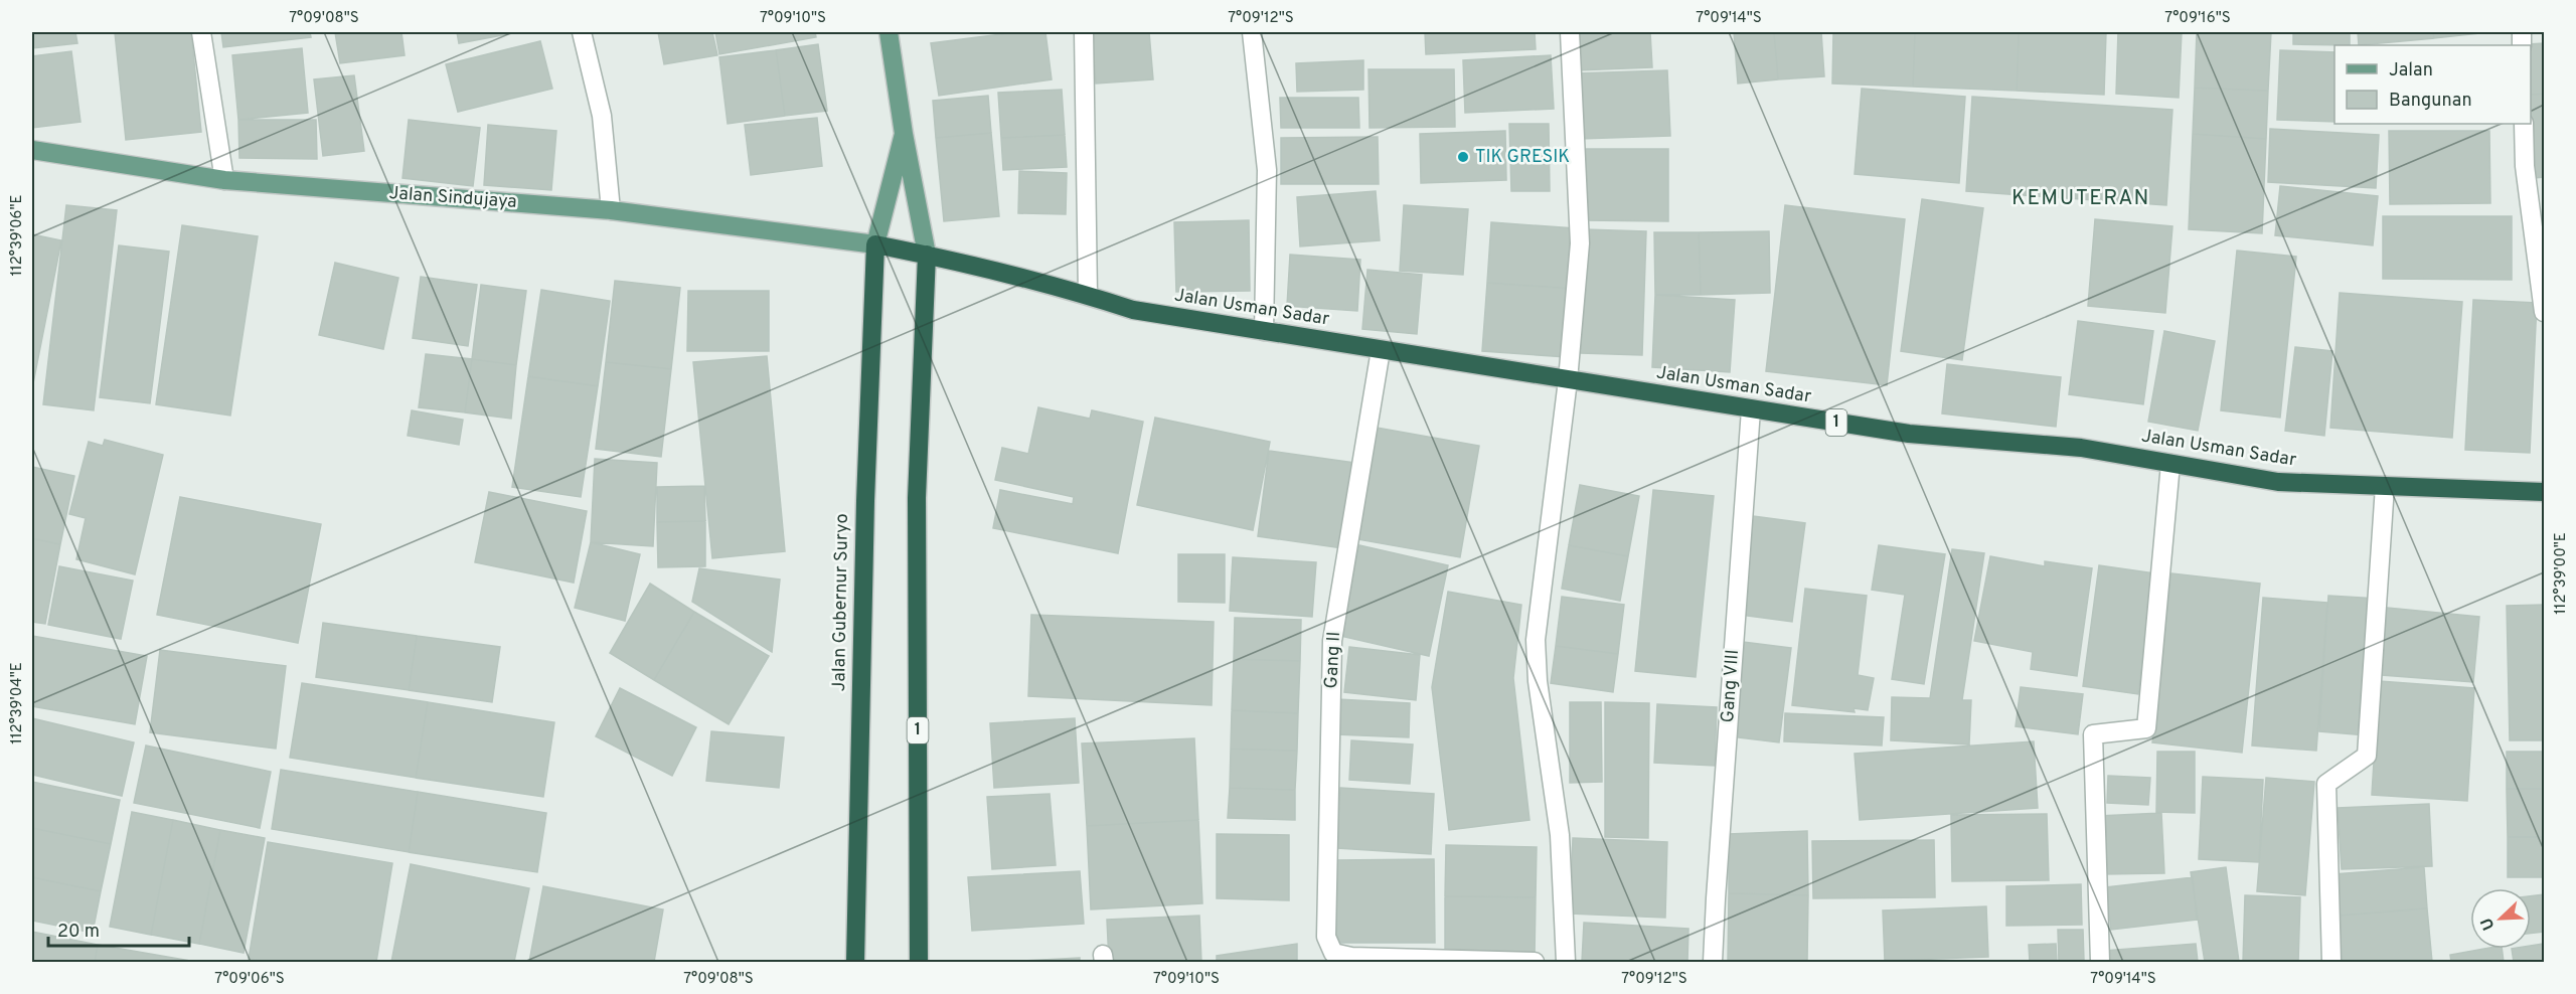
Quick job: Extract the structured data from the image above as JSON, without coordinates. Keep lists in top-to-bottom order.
{
  "streets": {
    "highway": ["Jalan Usman Sadar", "1", "Jalan Gubernur Suryo"],
    "main road": ["Jalan Sindujaya"],
    "street": ["Gang II", "Gang VIII"]
  },
  "crossings": [
    ["Jalan Sindujaya", "1"],
    ["Jalan Sindujaya", "Jalan Gubernur Suryo"],
    ["Jalan Usman Sadar", "1"],
    ["Jalan Usman Sadar", "Gang II"],
    ["Jalan Usman Sadar", "Gang VIII"],
    ["1", "Jalan Gubernur Suryo"]
  ],
  "districts": ["KEMUTERAN"],
  "places": ["TIK GRESIK"],
  "legend": ["Jalan", "Bangunan"],
  "scale_bar": "20 m",
  "north": "bottom left",
  "coordinates": [
    "7°09'08\"S",
    "7°09'10\"S",
    "7°09'12\"S",
    "7°09'14\"S",
    "7°09'16\"S",
    "112°39'06\"E",
    "112°39'00\"E",
    "112°39'04\"E",
    "7°09'06\"S"
  ]
}
